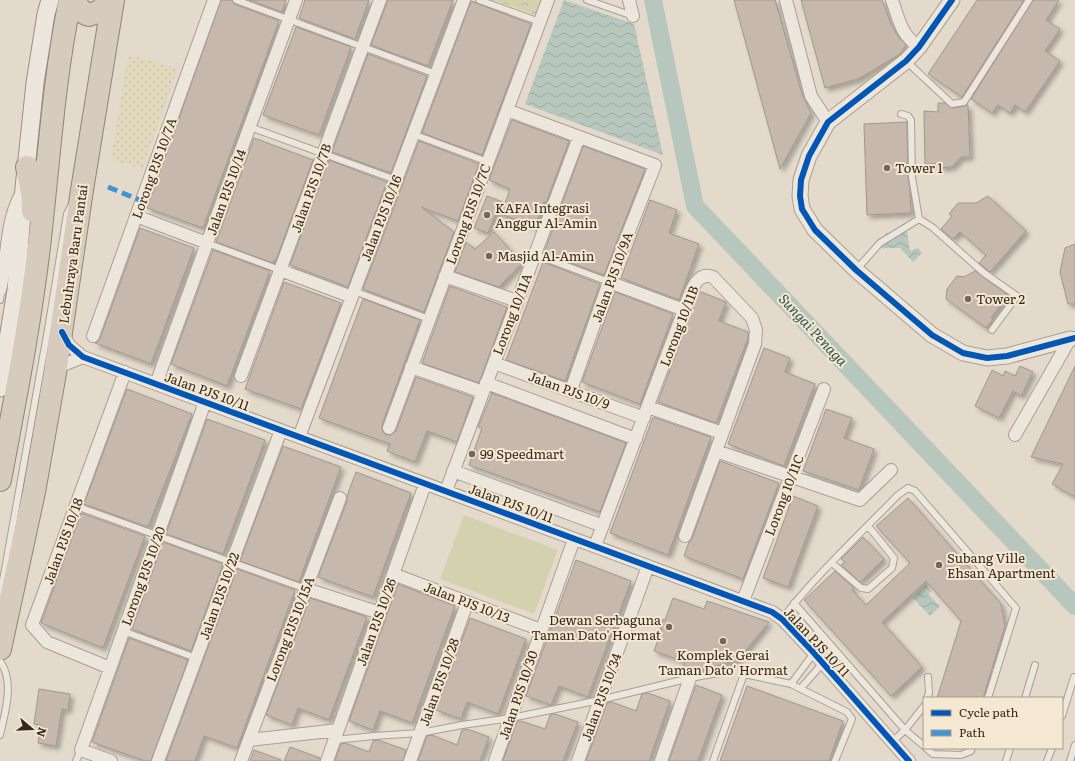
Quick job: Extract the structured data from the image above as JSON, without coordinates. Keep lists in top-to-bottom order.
{
  "streets": {
    "highway": ["Lebuhraya Baru Pantai"],
    "street": [
      "Lorong PJS 10/7A",
      "Jalan PJS 10/7B",
      "Jalan PJS 10/14",
      "Lorong PJS 10/7C",
      "Jalan PJS 10/16",
      "Jalan PJS 10/9A",
      "Lorong 10/11A",
      "Lorong 10/11B",
      "Jalan PJS 10/9",
      "Jalan PJS 10/11",
      "Lorong 10/11C",
      "Jalan PJS 10/18",
      "Lorong PJS 10/20",
      "Jalan PJS 10/22",
      "Jalan PJS 10/13",
      "Jalan PJS 10/26",
      "Lorong PJS 10/15A",
      "Jalan PJS 10/28",
      "Jalan PJS 10/30",
      "Jalan PJS 10/34"
    ]
  },
  "crossings": [
    ["Jalan PJS 10/14", "Jalan PJS 10/11"],
    ["Jalan PJS 10/16", "Jalan PJS 10/11"],
    ["Lebuhraya Baru Pantai", "Jalan PJS 10/11"],
    ["Jalan PJS 10/9A", "Lorong 10/11A"],
    ["Jalan PJS 10/9A", "Jalan PJS 10/9"],
    ["Lorong 10/11A", "Jalan PJS 10/9"],
    ["Lorong 10/11A", "Jalan PJS 10/11"],
    ["Lorong 10/11B", "Jalan PJS 10/9"],
    ["Lorong 10/11B", "Jalan PJS 10/11"],
    ["Jalan PJS 10/11", "Lorong 10/11C"],
    ["Jalan PJS 10/11", "Jalan PJS 10/18"],
    ["Jalan PJS 10/11", "Lorong PJS 10/20"],
    ["Jalan PJS 10/11", "Jalan PJS 10/22"],
    ["Jalan PJS 10/11", "Jalan PJS 10/26"],
    ["Jalan PJS 10/11", "Jalan PJS 10/30"],
    ["Jalan PJS 10/11", "Jalan PJS 10/34"],
    ["Jalan PJS 10/18", "Lorong PJS 10/20"],
    ["Jalan PJS 10/13", "Jalan PJS 10/26"],
    ["Jalan PJS 10/13", "Jalan PJS 10/28"],
    ["Jalan PJS 10/13", "Jalan PJS 10/30"]
  ],
  "water": ["Sungai Penaga"],
  "places": [
    "Tower 1",
    "KAFA Integrasi Anggur Al-Amin",
    "Masjid Al-Amin",
    "Tower 2",
    "99 Speedmart",
    "Subang Ville Ehsan Apartment",
    "Dewan Serbaguna Taman Dato' Hormat",
    "Komplek Gerai Taman Dato' Hormat"
  ],
  "legend": ["Cycle path", "Path"],
  "north": "right"
}
